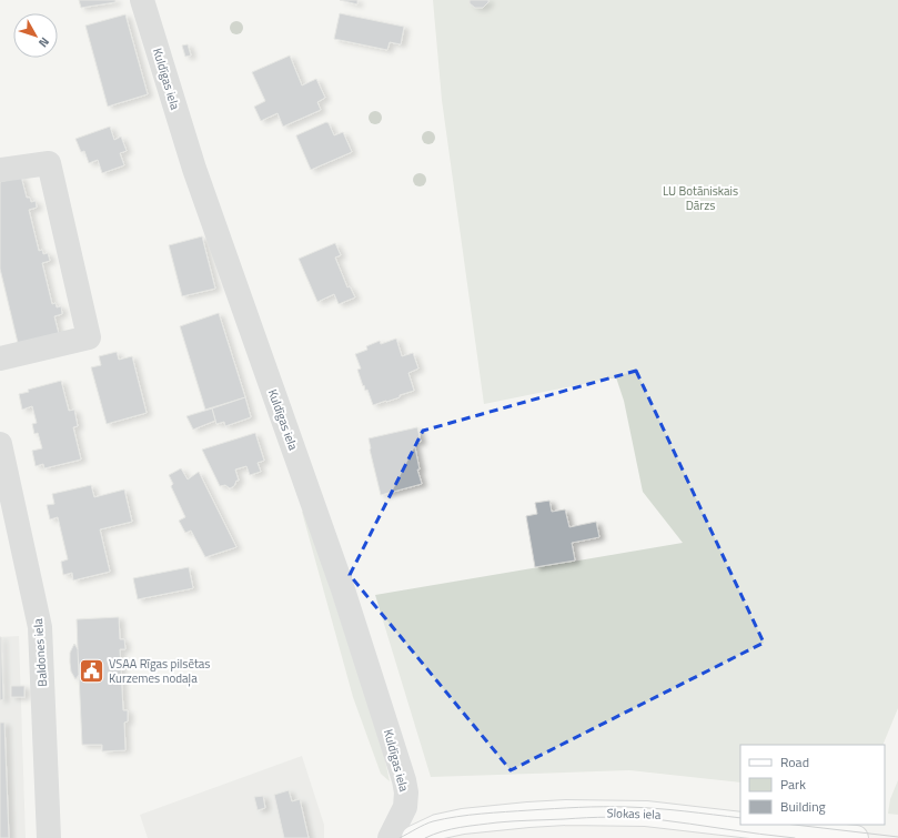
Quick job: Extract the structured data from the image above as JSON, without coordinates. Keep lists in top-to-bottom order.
{
  "streets": {
    "main road": ["Slokas iela"],
    "street": ["Kuldīgas iela", "Baldones iela"]
  },
  "parks": ["LU Botāniskais Dārzs"],
  "places": {
    "public building": ["VSAA Rīgas pilsētas Kurzemes nodaļa"]
  },
  "legend": ["Road", "Park", "Building"],
  "north": "bottom right"
}
